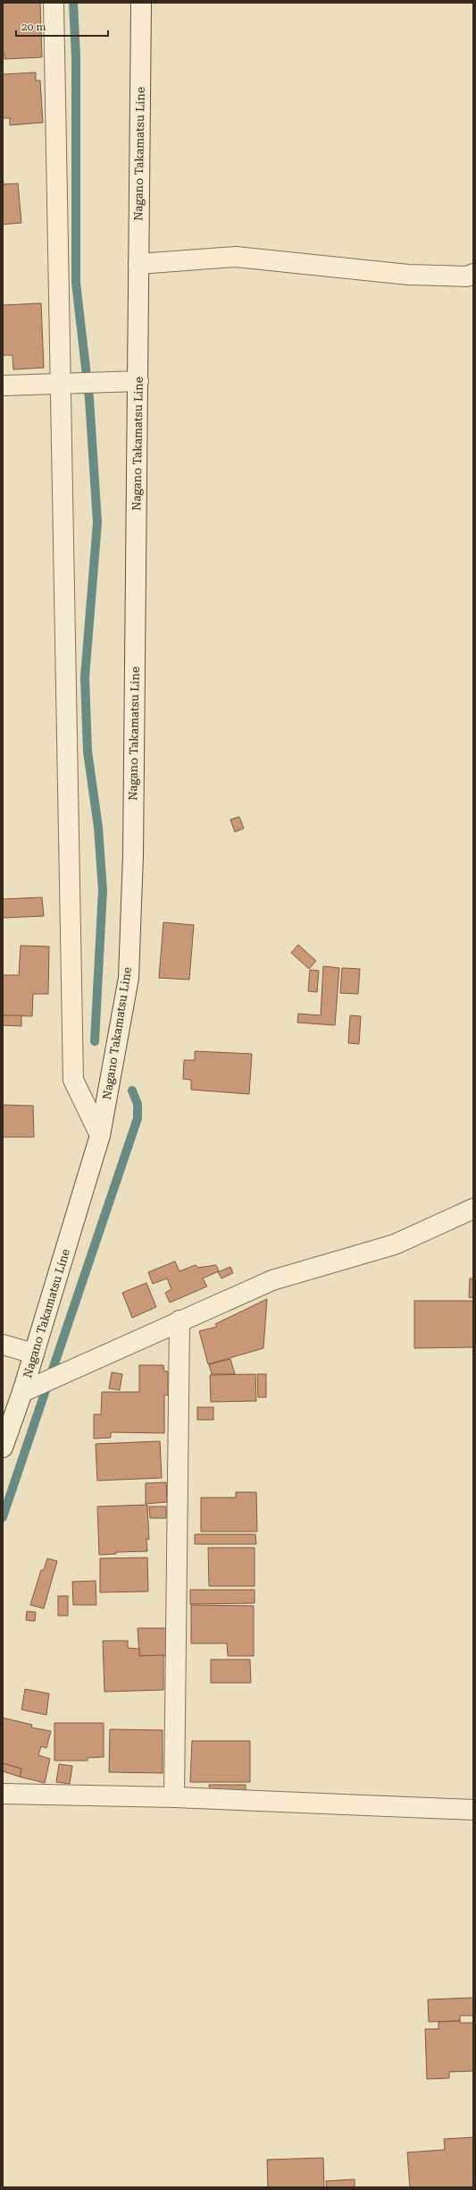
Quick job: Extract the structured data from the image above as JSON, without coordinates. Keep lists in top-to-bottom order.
{
  "streets": {
    "street": ["Nagano Takamatsu Line"]
  },
  "scale_bar": "20 m"
}
